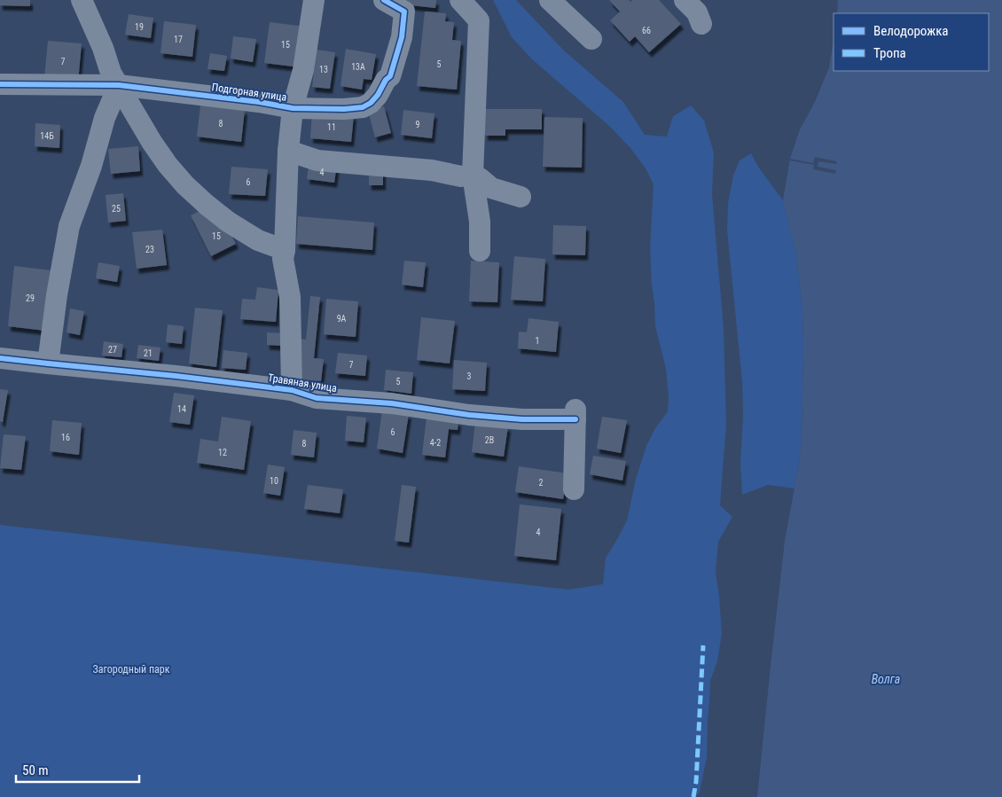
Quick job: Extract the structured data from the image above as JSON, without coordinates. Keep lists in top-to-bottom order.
{
  "streets": {
    "street": ["Подгорная улица", "Травяная улица"]
  },
  "water": ["Волга"],
  "parks": ["Загородный парк"],
  "house_numbers": [
    "19",
    "66",
    "17",
    "15",
    "7",
    "5",
    "13А",
    "13",
    "8",
    "9",
    "11",
    "14Б",
    "4",
    "6",
    "25",
    "15",
    "23",
    "29",
    "9А",
    "1",
    "27",
    "21",
    "7",
    "3",
    "5",
    "14",
    "6",
    "16",
    "2В",
    "4-2",
    "8",
    "12",
    "10",
    "2",
    "4"
  ],
  "legend": ["Велодорожка", "Тропа"],
  "scale_bar": "50 m"
}
